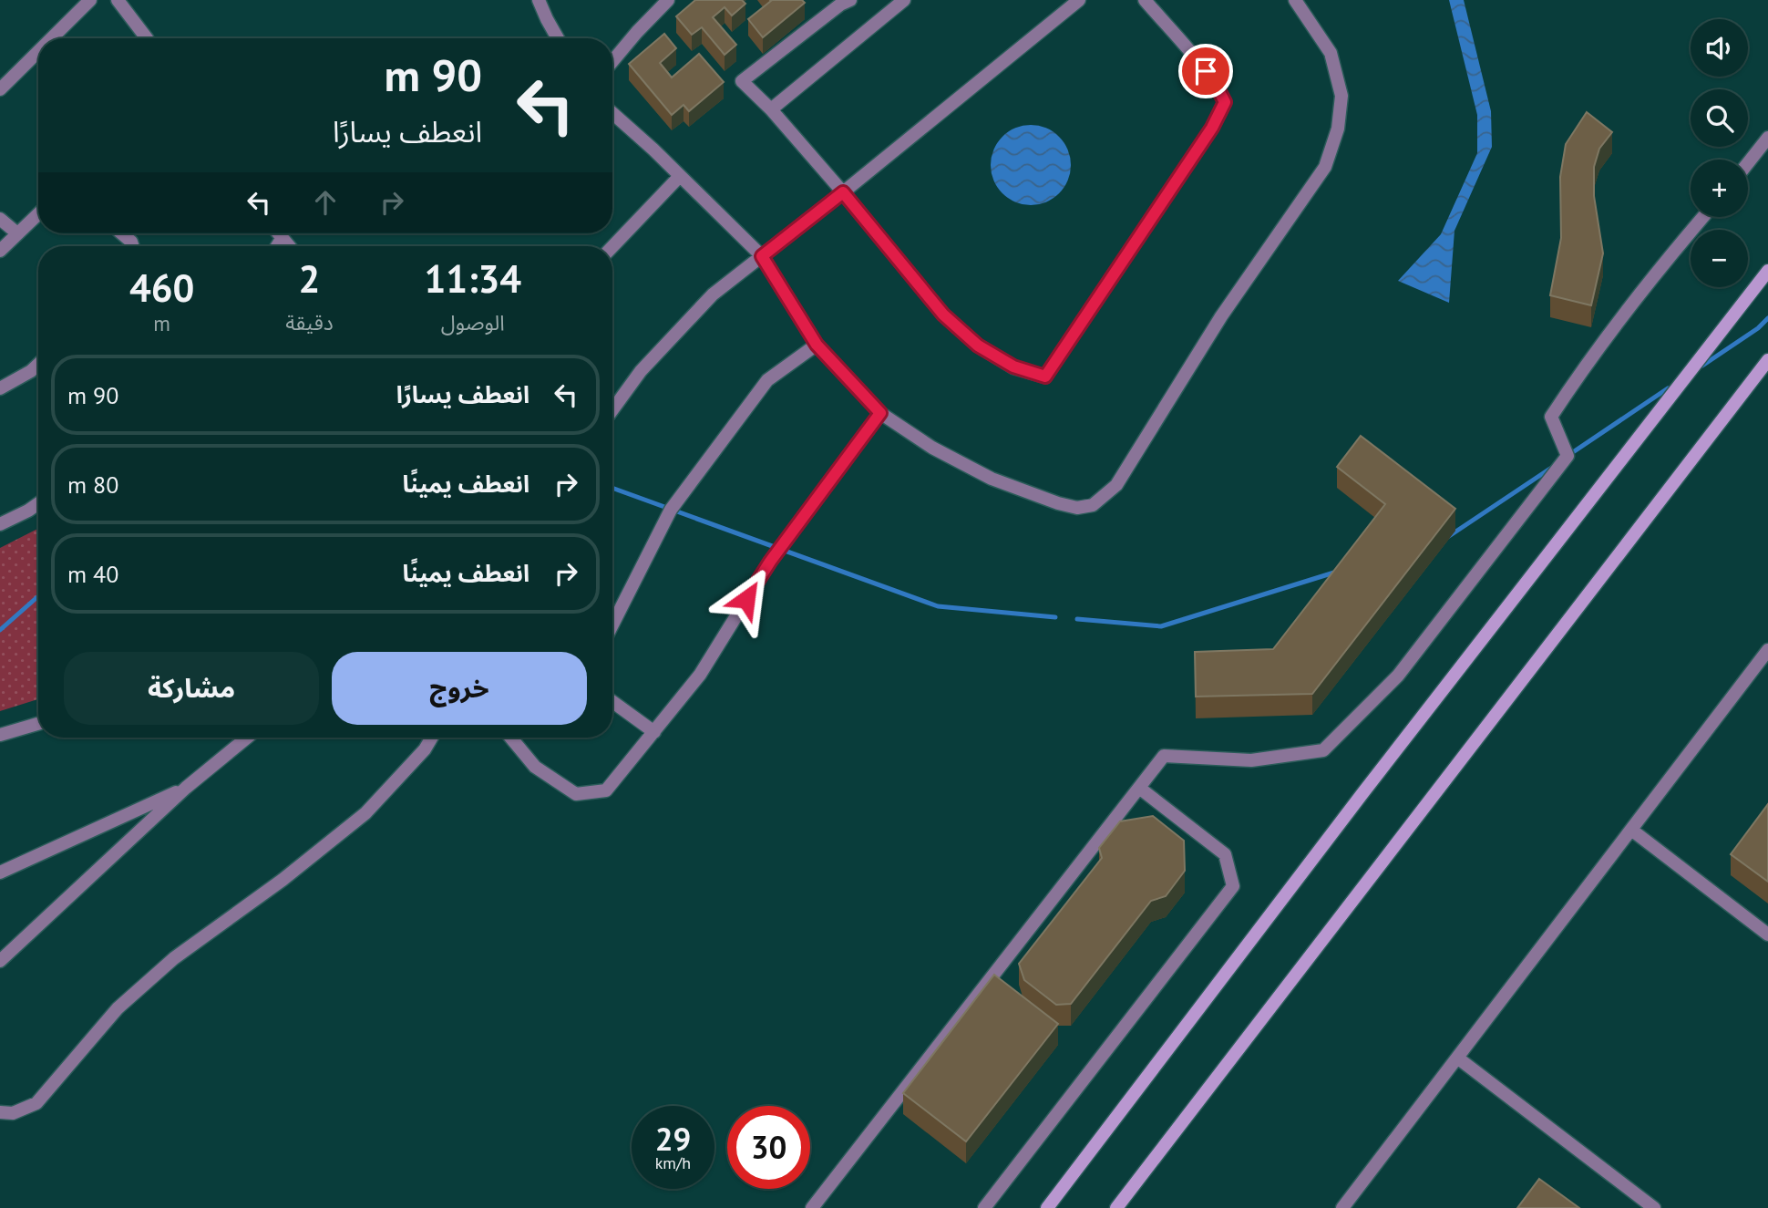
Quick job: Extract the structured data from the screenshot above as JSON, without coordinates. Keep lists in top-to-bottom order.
{
  "page": {
    "map_buttons": ["+", "−"],
    "turn": ["90 m", "انعطف يسارًا"],
    "eta": [
      "11:34",
      "الوصول",
      "2",
      "دقيقة",
      "460",
      "m"
    ],
    "list": [
      {
        "name": "انعطف يسارًا",
        "value": "90 m"
      },
      {
        "name": "انعطف يمينًا",
        "value": "80 m"
      },
      {
        "name": "انعطف يمينًا",
        "value": "40 m"
      }
    ],
    "buttons": ["خروج", "مشاركة"],
    "speed": "29 km/h",
    "limit": "30"
  }
}
